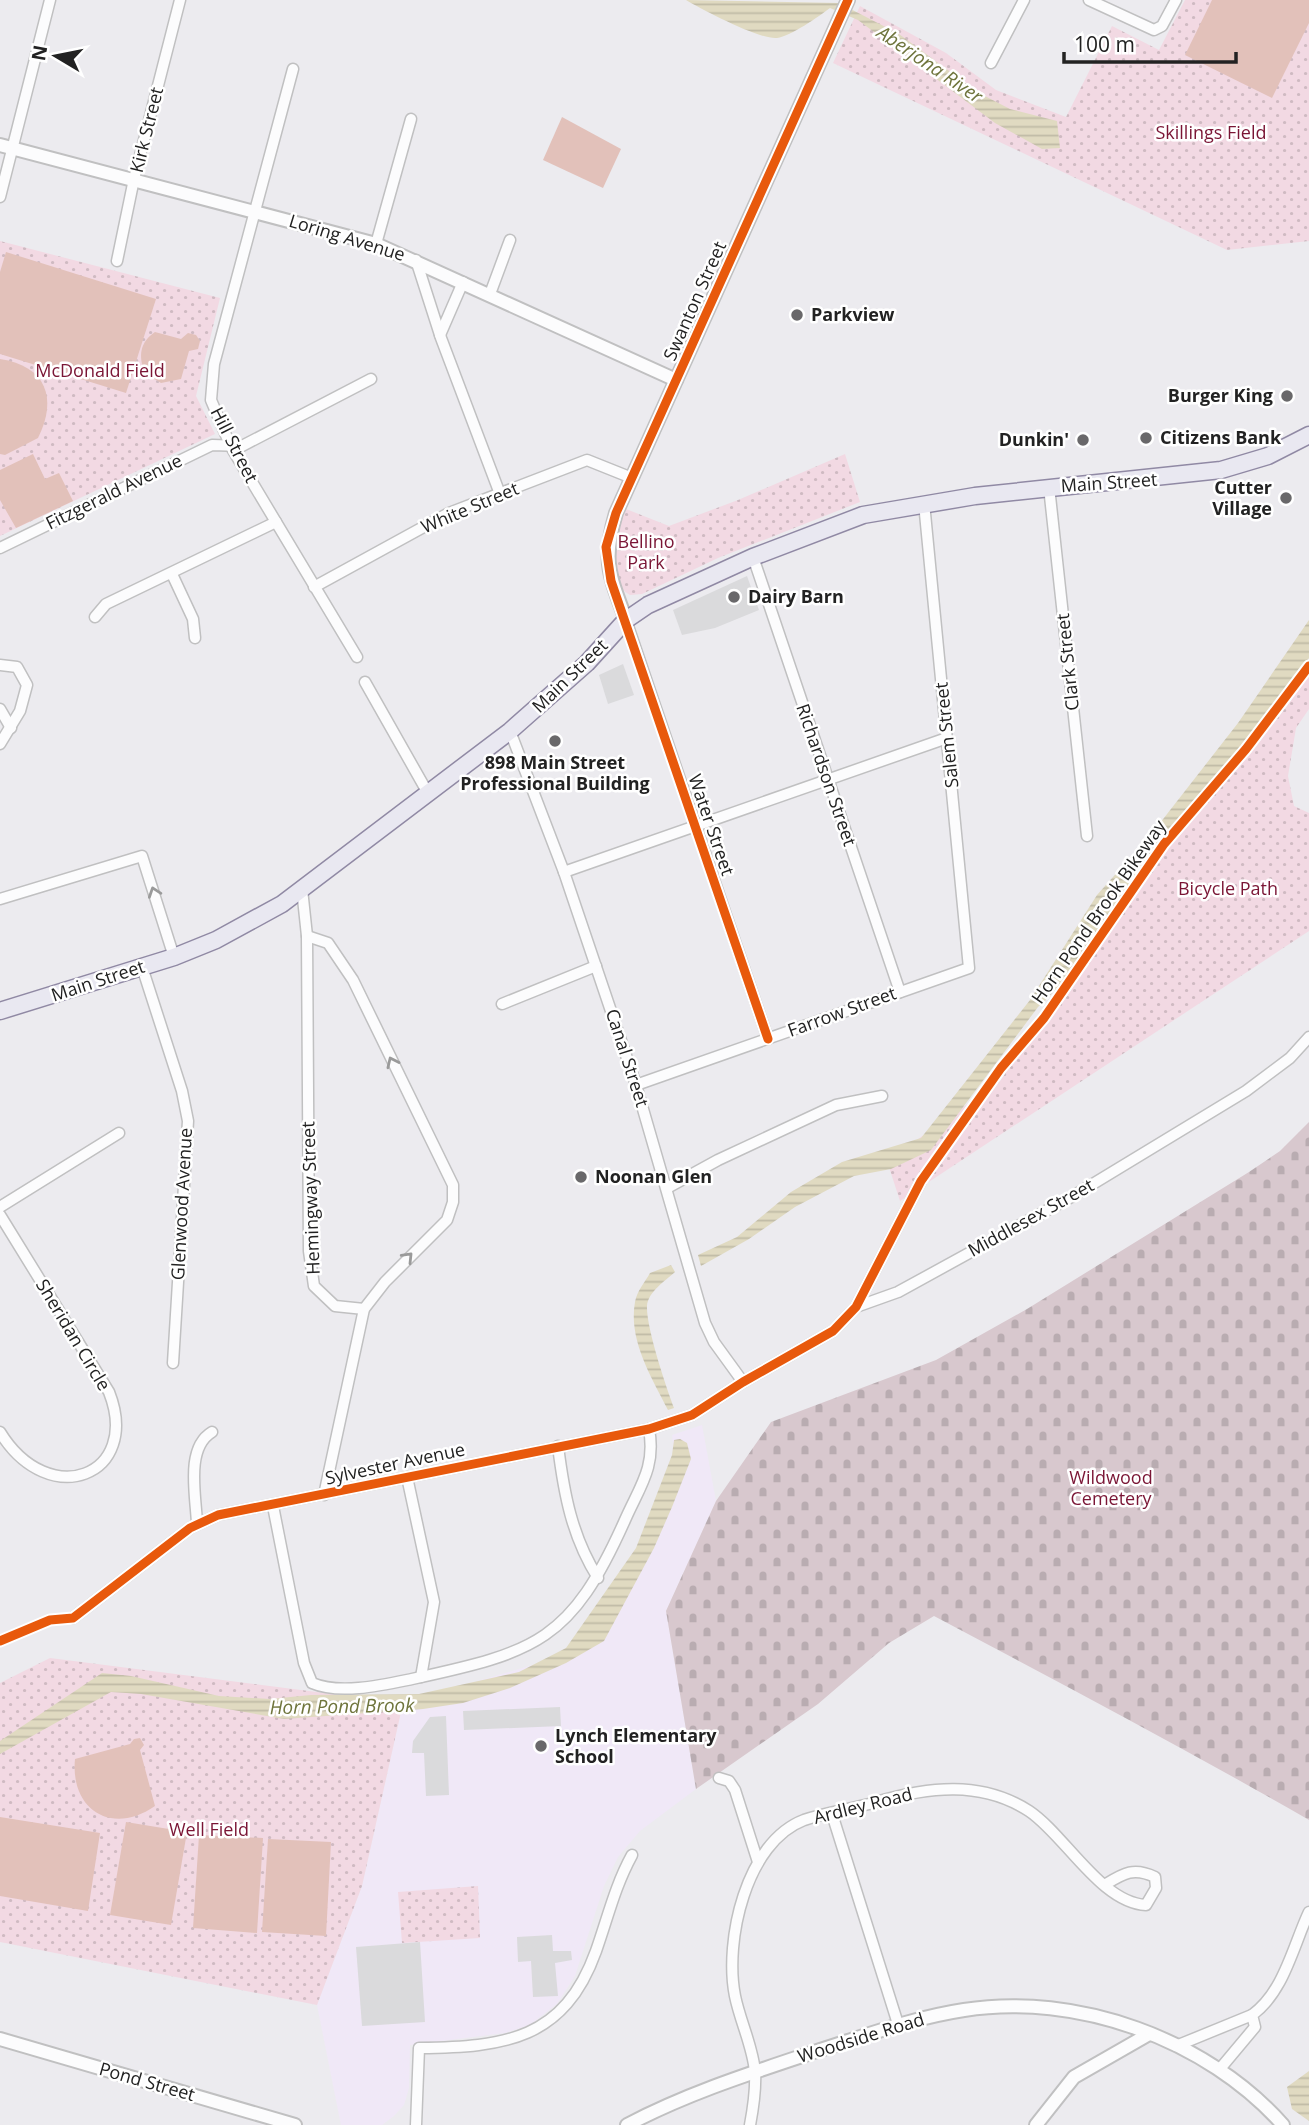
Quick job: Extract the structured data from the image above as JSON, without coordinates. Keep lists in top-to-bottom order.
{
  "streets": {
    "main road": ["Main Street"],
    "street": [
      "Kirk Street",
      "Loring Avenue",
      "Swanton Street",
      "Hill Street",
      "Fitzgerald Avenue",
      "White Street",
      "Clark Street",
      "Salem Street",
      "Richardson Street",
      "Water Street",
      "Farrow Street",
      "Canal Street",
      "Hemingway Street",
      "Glenwood Avenue",
      "Middlesex Street",
      "Sheridan Circle",
      "Sylvester Avenue",
      "Ardley Road",
      "Woodside Road",
      "Pond Street"
    ],
    "cycle path": ["Horn Pond Brook Bikeway"]
  },
  "crossings": [
    ["Kirk Street", "Loring Avenue"],
    ["Loring Avenue", "Swanton Street"],
    ["Loring Avenue", "Hill Street"],
    ["Swanton Street", "Main Street"],
    ["Swanton Street", "White Street"],
    ["Swanton Street", "Water Street"],
    ["Hill Street", "Fitzgerald Avenue"],
    ["Hill Street", "White Street"],
    ["Main Street", "Clark Street"],
    ["Main Street", "Salem Street"],
    ["Main Street", "Richardson Street"],
    ["Main Street", "Water Street"],
    ["Main Street", "Canal Street"],
    ["Main Street", "Hemingway Street"],
    ["Main Street", "Glenwood Avenue"],
    ["Salem Street", "Farrow Street"],
    ["Richardson Street", "Farrow Street"],
    ["Water Street", "Farrow Street"],
    ["Farrow Street", "Canal Street"],
    ["Canal Street", "Middlesex Street"],
    ["Canal Street", "Sylvester Avenue"],
    ["Middlesex Street", "Sylvester Avenue"],
    ["Ardley Road", "Woodside Road"]
  ],
  "water": ["Aberjona River", "Horn Pond Brook"],
  "parks": [
    "Skillings Field",
    "McDonald Field",
    "Bellino Park",
    "Bicycle Path",
    "Wildwood Cemetery",
    "Well Field"
  ],
  "places": [
    "Parkview",
    "Burger King",
    "Citizens Bank",
    "Dunkin'",
    "Cutter Village",
    "Dairy Barn",
    "898 Main Street Professional Building",
    "Noonan Glen",
    "Lynch Elementary School"
  ],
  "scale_bar": "100 m",
  "north": "left"
}
